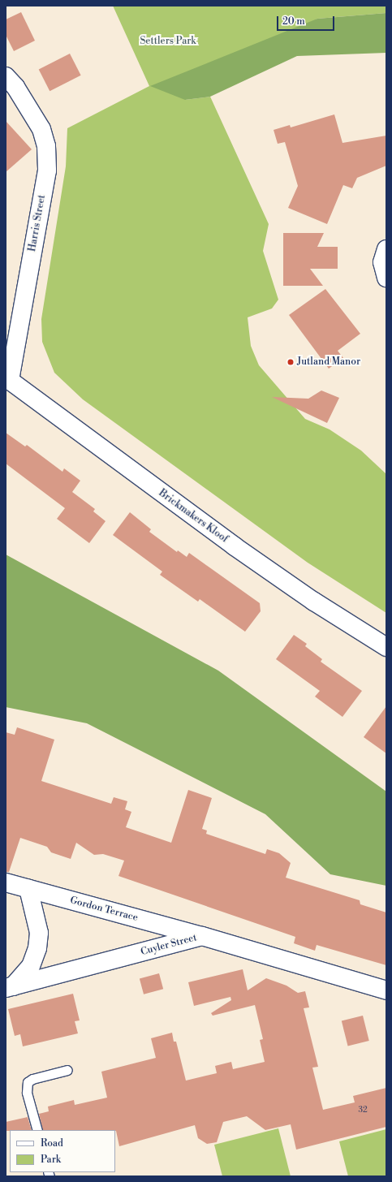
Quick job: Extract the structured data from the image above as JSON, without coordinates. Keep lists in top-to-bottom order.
{
  "streets": {
    "street": [
      "Harris Street",
      "Brickmakers Kloof",
      "Gordon Terrace",
      "Cuyler Street"
    ]
  },
  "crossings": [
    ["Harris Street", "Brickmakers Kloof"],
    ["Gordon Terrace", "Cuyler Street"]
  ],
  "parks": ["Settlers Park"],
  "places": ["Jutland Manor"],
  "house_numbers": ["32"],
  "legend": ["Road", "Park"],
  "scale_bar": "20 m"
}
